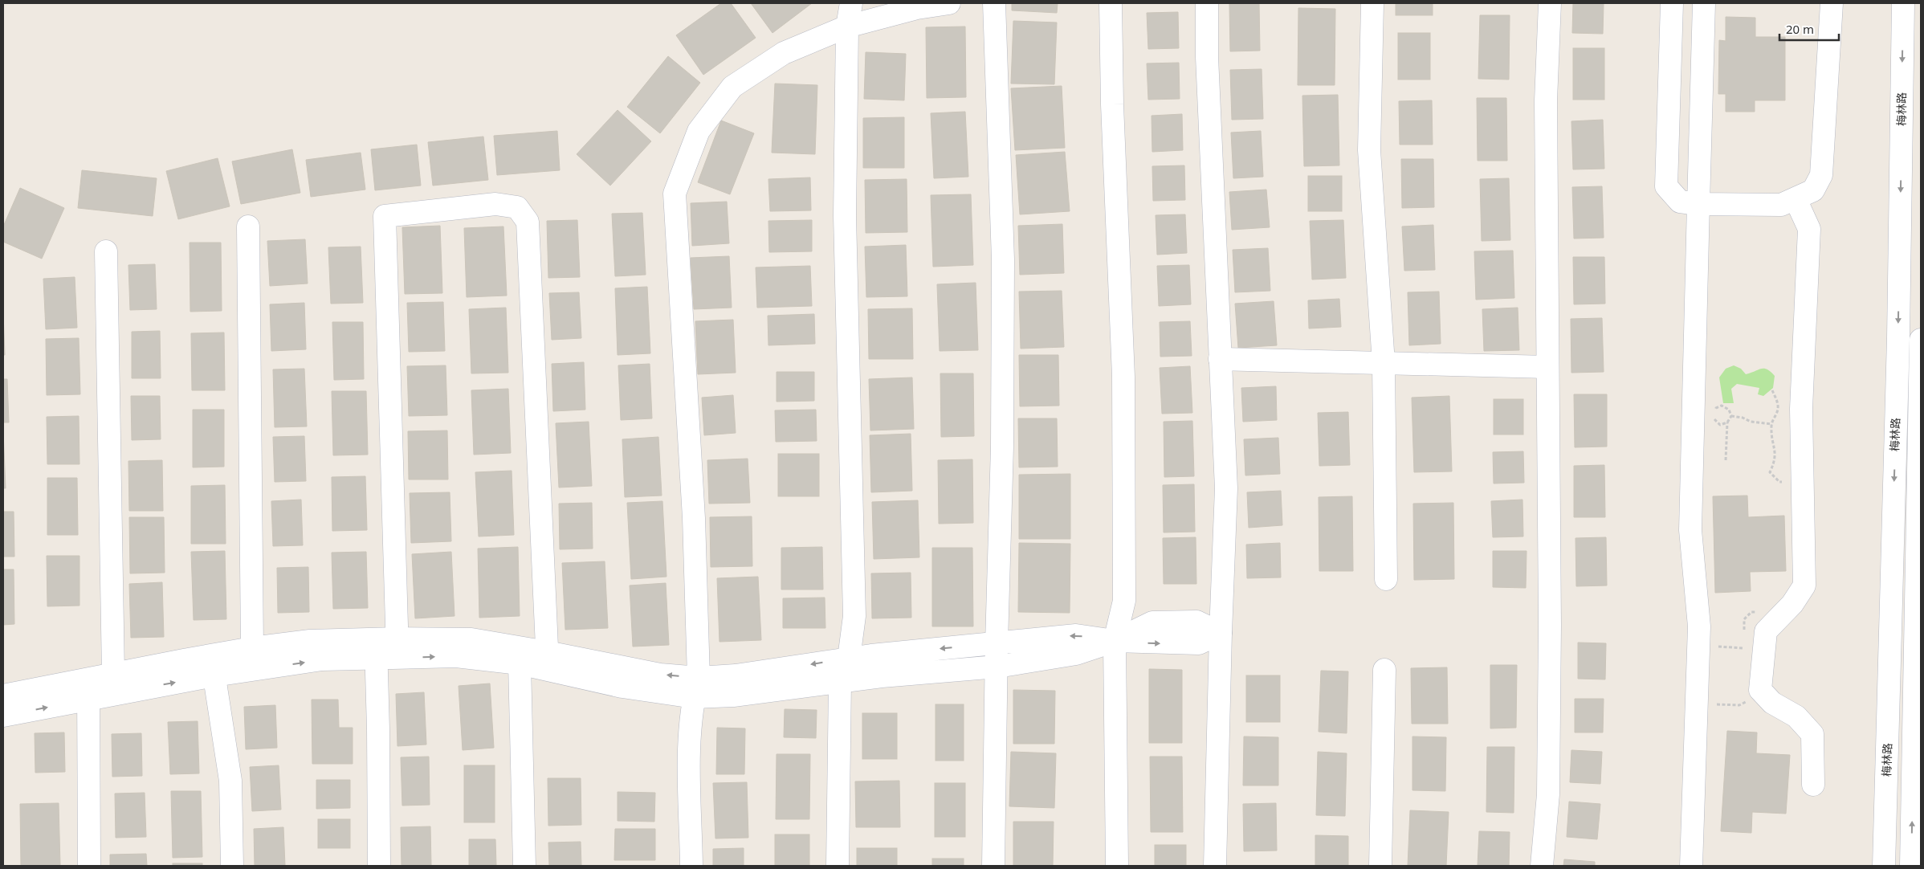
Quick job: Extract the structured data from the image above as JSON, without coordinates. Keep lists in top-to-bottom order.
{
  "streets": {
    "street": ["梅林路"]
  },
  "scale_bar": "20 m"
}
